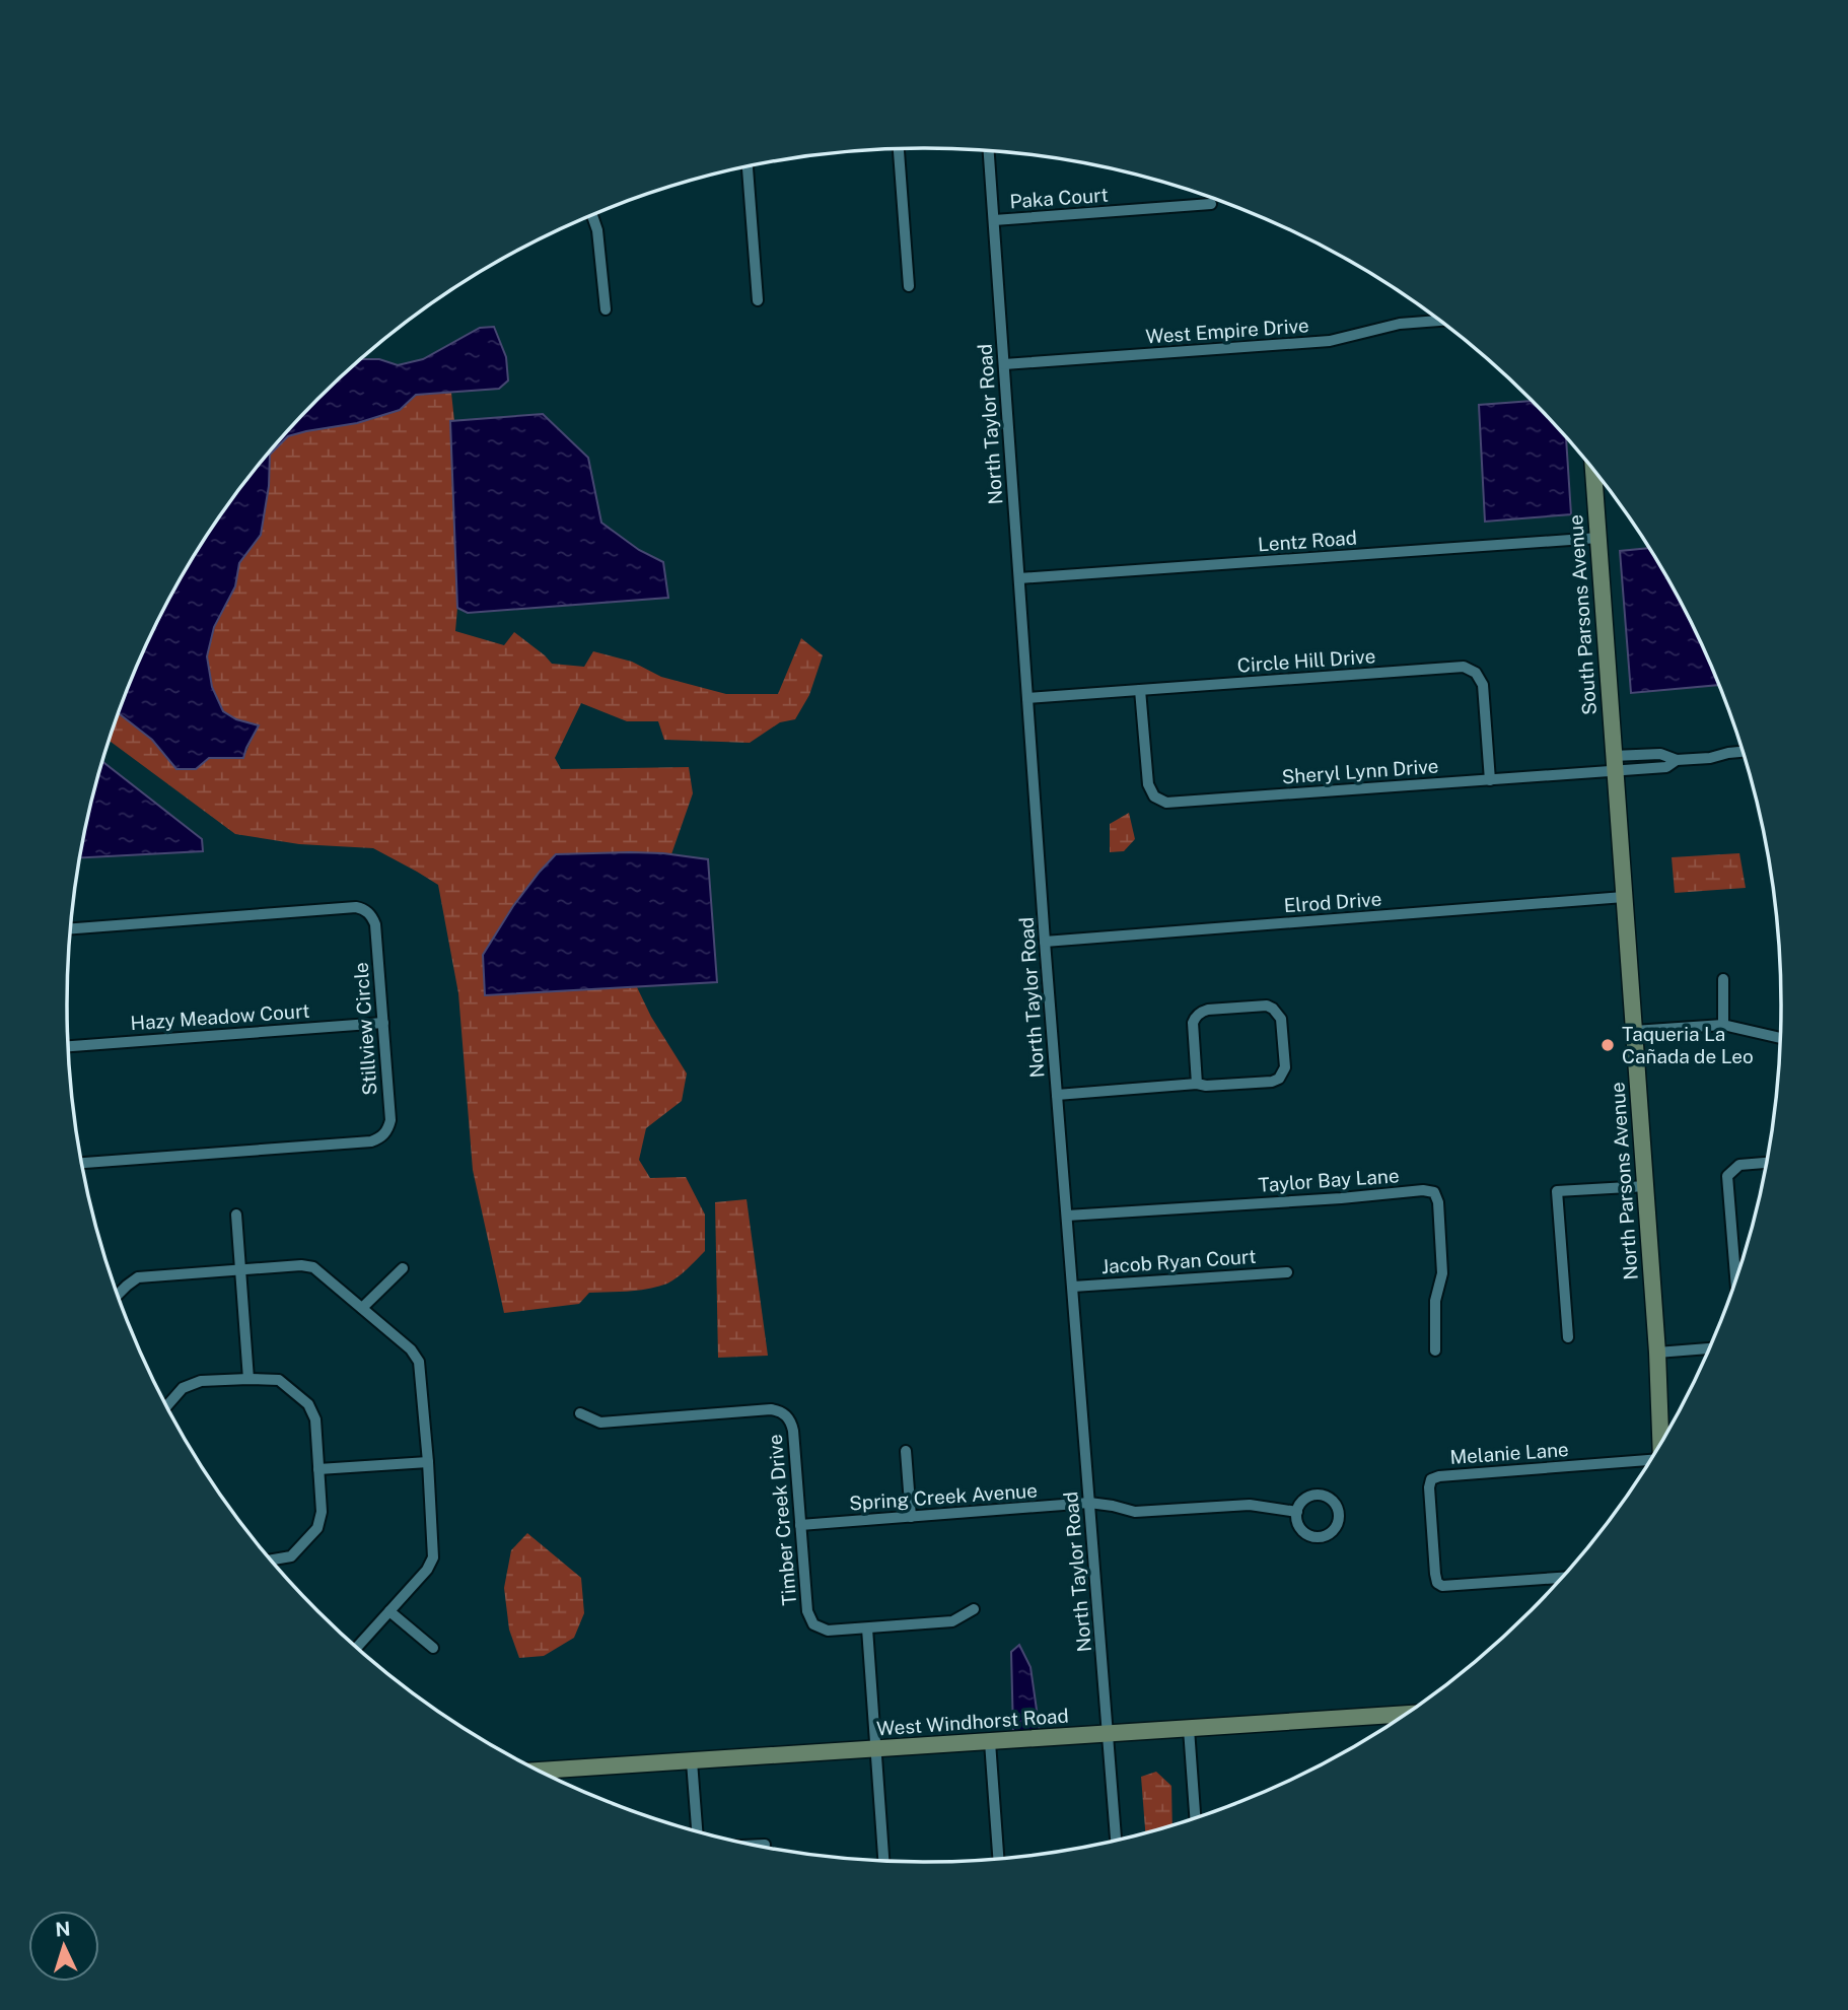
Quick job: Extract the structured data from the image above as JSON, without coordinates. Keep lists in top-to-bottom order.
{
  "streets": {
    "main road": ["South Parsons Avenue", "North Parsons Avenue", "West Windhorst Road"],
    "street": [
      "Paka Court",
      "West Empire Drive",
      "North Taylor Road",
      "Lentz Road",
      "Circle Hill Drive",
      "Sheryl Lynn Drive",
      "Elrod Drive",
      "Hazy Meadow Court",
      "Stillview Circle",
      "Taylor Bay Lane",
      "Jacob Ryan Court",
      "Melanie Lane",
      "Spring Creek Avenue",
      "Timber Creek Drive"
    ]
  },
  "crossings": [
    ["Paka Court", "North Taylor Road"],
    ["West Empire Drive", "North Taylor Road"],
    ["North Taylor Road", "Lentz Road"],
    ["North Taylor Road", "Circle Hill Drive"],
    ["North Taylor Road", "Elrod Drive"],
    ["North Taylor Road", "Taylor Bay Lane"],
    ["North Taylor Road", "Jacob Ryan Court"],
    ["North Taylor Road", "Spring Creek Avenue"],
    ["North Taylor Road", "West Windhorst Road"],
    ["Lentz Road", "South Parsons Avenue"],
    ["South Parsons Avenue", "Sheryl Lynn Drive"],
    ["South Parsons Avenue", "North Parsons Avenue"],
    ["Circle Hill Drive", "Sheryl Lynn Drive"],
    ["Sheryl Lynn Drive", "North Parsons Avenue"],
    ["Elrod Drive", "North Parsons Avenue"],
    ["Hazy Meadow Court", "Stillview Circle"],
    ["Spring Creek Avenue", "Timber Creek Drive"]
  ],
  "places": ["Taqueria La Cañada de Leo"],
  "north": "top"
}
